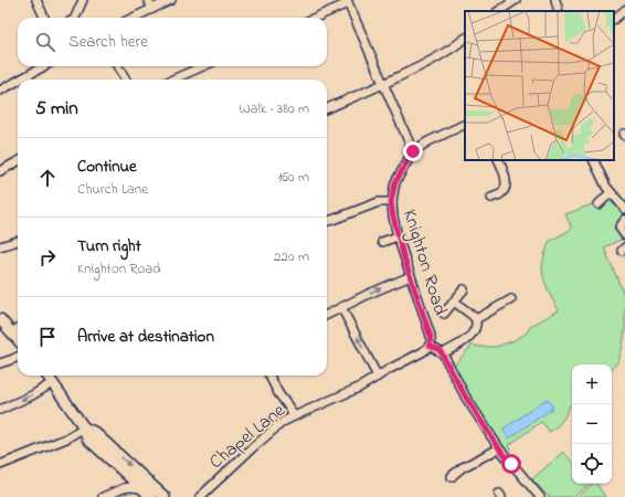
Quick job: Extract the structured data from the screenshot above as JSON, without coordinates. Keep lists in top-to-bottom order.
{
  "streets": {
    "street": ["Knighton Road", "Chapel Lane"]
  },
  "crossings": [
    ["Knighton Road", "Chapel Lane"]
  ],
  "page": {
    "search": "Search here",
    "heading": ["5 min", "Walk · 380 m"],
    "list": [
      ["Continue", "Church Lane", "160 m"],
      ["Turn right", "Knighton Road", "220 m"],
      "Arrive at destination"
    ],
    "map_buttons": ["+", "−"]
  }
}
